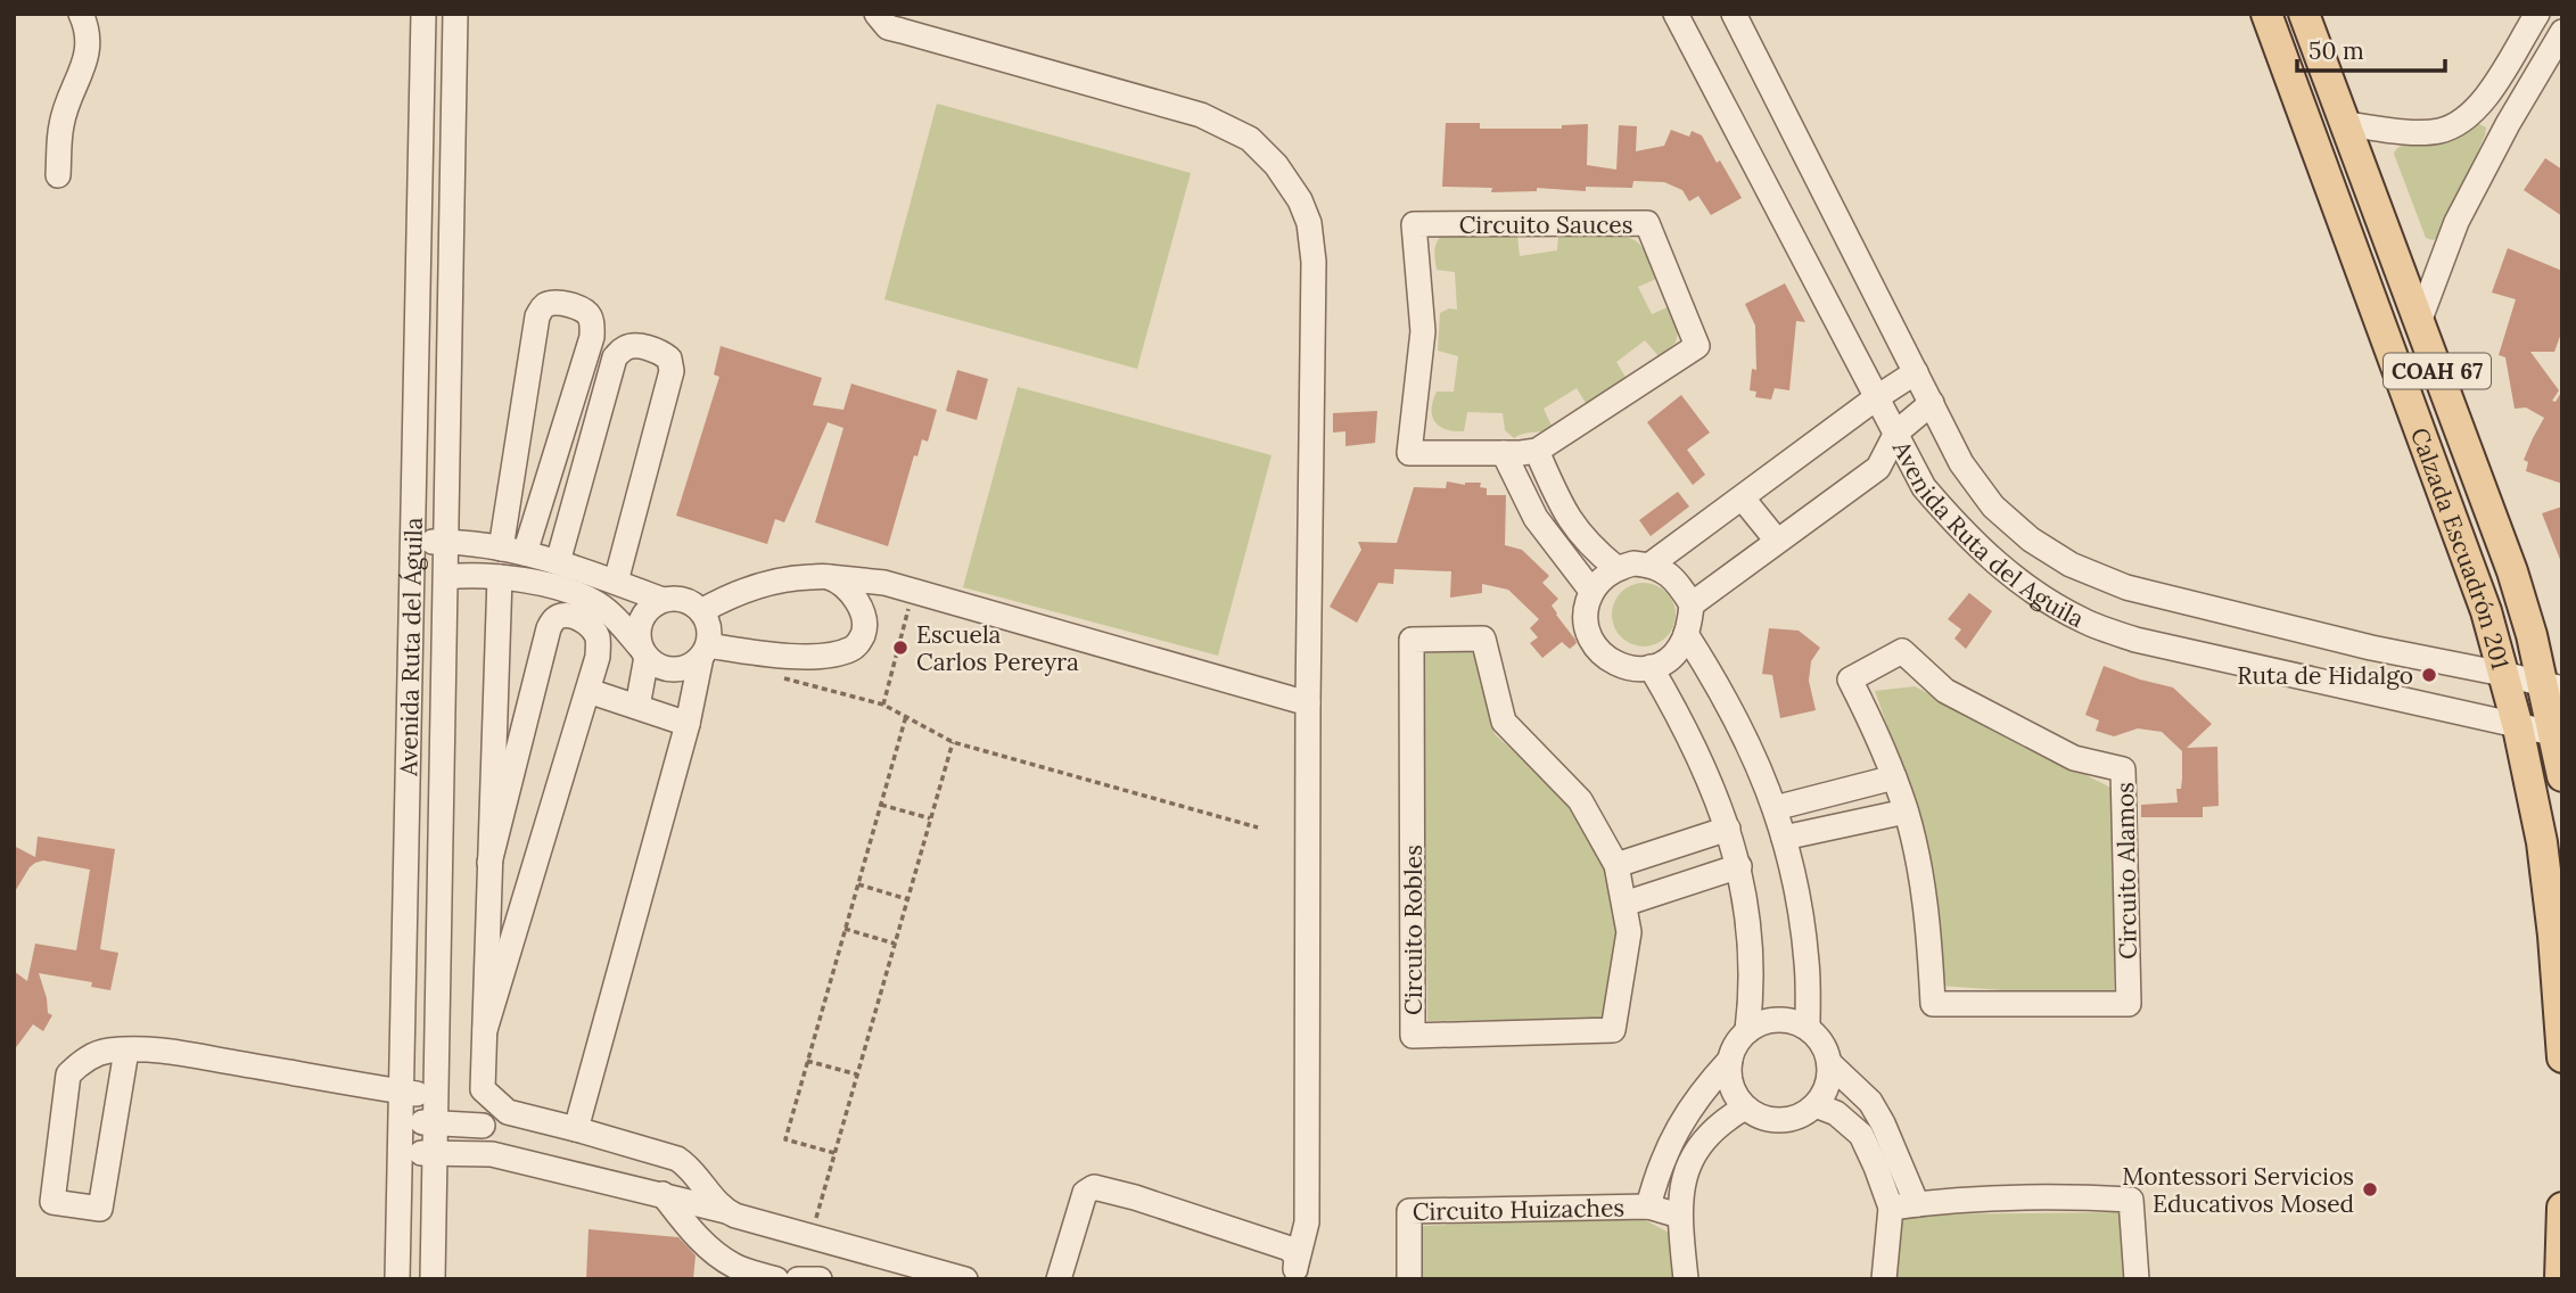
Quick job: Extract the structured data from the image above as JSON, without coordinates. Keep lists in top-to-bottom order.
{
  "streets": {
    "main road": ["COAH 67", "Calzada Escuadrón 201"],
    "street": [
      "Circuito Sauces",
      "Avenida Ruta del Aguila",
      "Avenida Ruta del Águila",
      "Circuito Alamos",
      "Circuito Robles",
      "Circuito Huizaches"
    ]
  },
  "crossings": [
    ["Avenida Ruta del Aguila", "Calzada Escuadrón 201"]
  ],
  "places": ["Escuela Carlos Pereyra", "Ruta de Hidalgo", "Montessori Servicios Educativos Mosed"],
  "scale_bar": "50 m"
}
